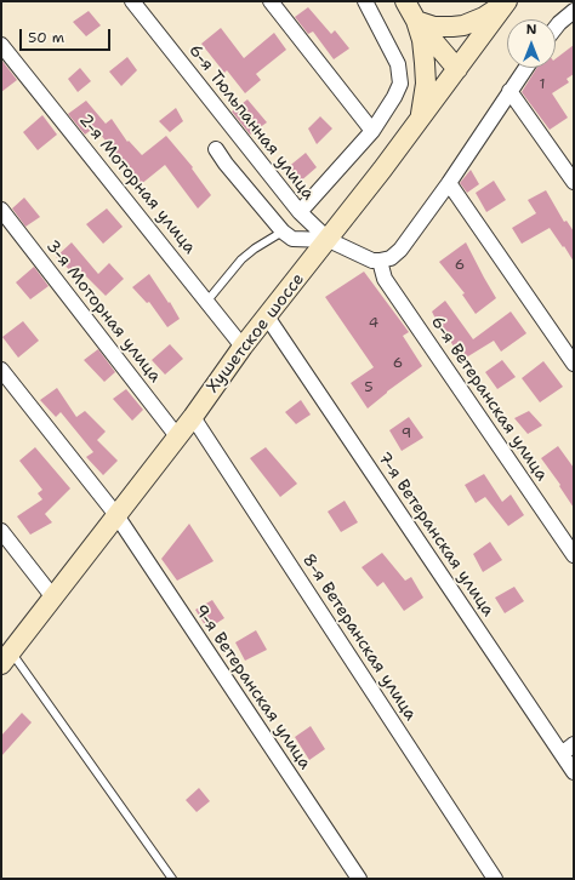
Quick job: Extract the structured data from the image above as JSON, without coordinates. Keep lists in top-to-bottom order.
{
  "streets": {
    "main road": ["Хушетское шоссе"],
    "street": [
      "6-я Тюльпанная улица",
      "2-я Моторная улица",
      "3-я Моторная улица",
      "6-я Ветеранская улица",
      "7-я Ветеранская улица",
      "8-я Ветеранская улица",
      "9-я Ветеранская улица"
    ]
  },
  "crossings": [
    ["6-я Тюльпанная улица", "Хушетское шоссе"],
    ["2-я Моторная улица", "Хушетское шоссе"],
    ["3-я Моторная улица", "Хушетское шоссе"],
    ["Хушетское шоссе", "7-я Ветеранская улица"],
    ["Хушетское шоссе", "8-я Ветеранская улица"],
    ["Хушетское шоссе", "9-я Ветеранская улица"]
  ],
  "house_numbers": [
    "1",
    "6",
    "4",
    "6",
    "5",
    "9"
  ],
  "scale_bar": "50 m",
  "north": "top"
}
